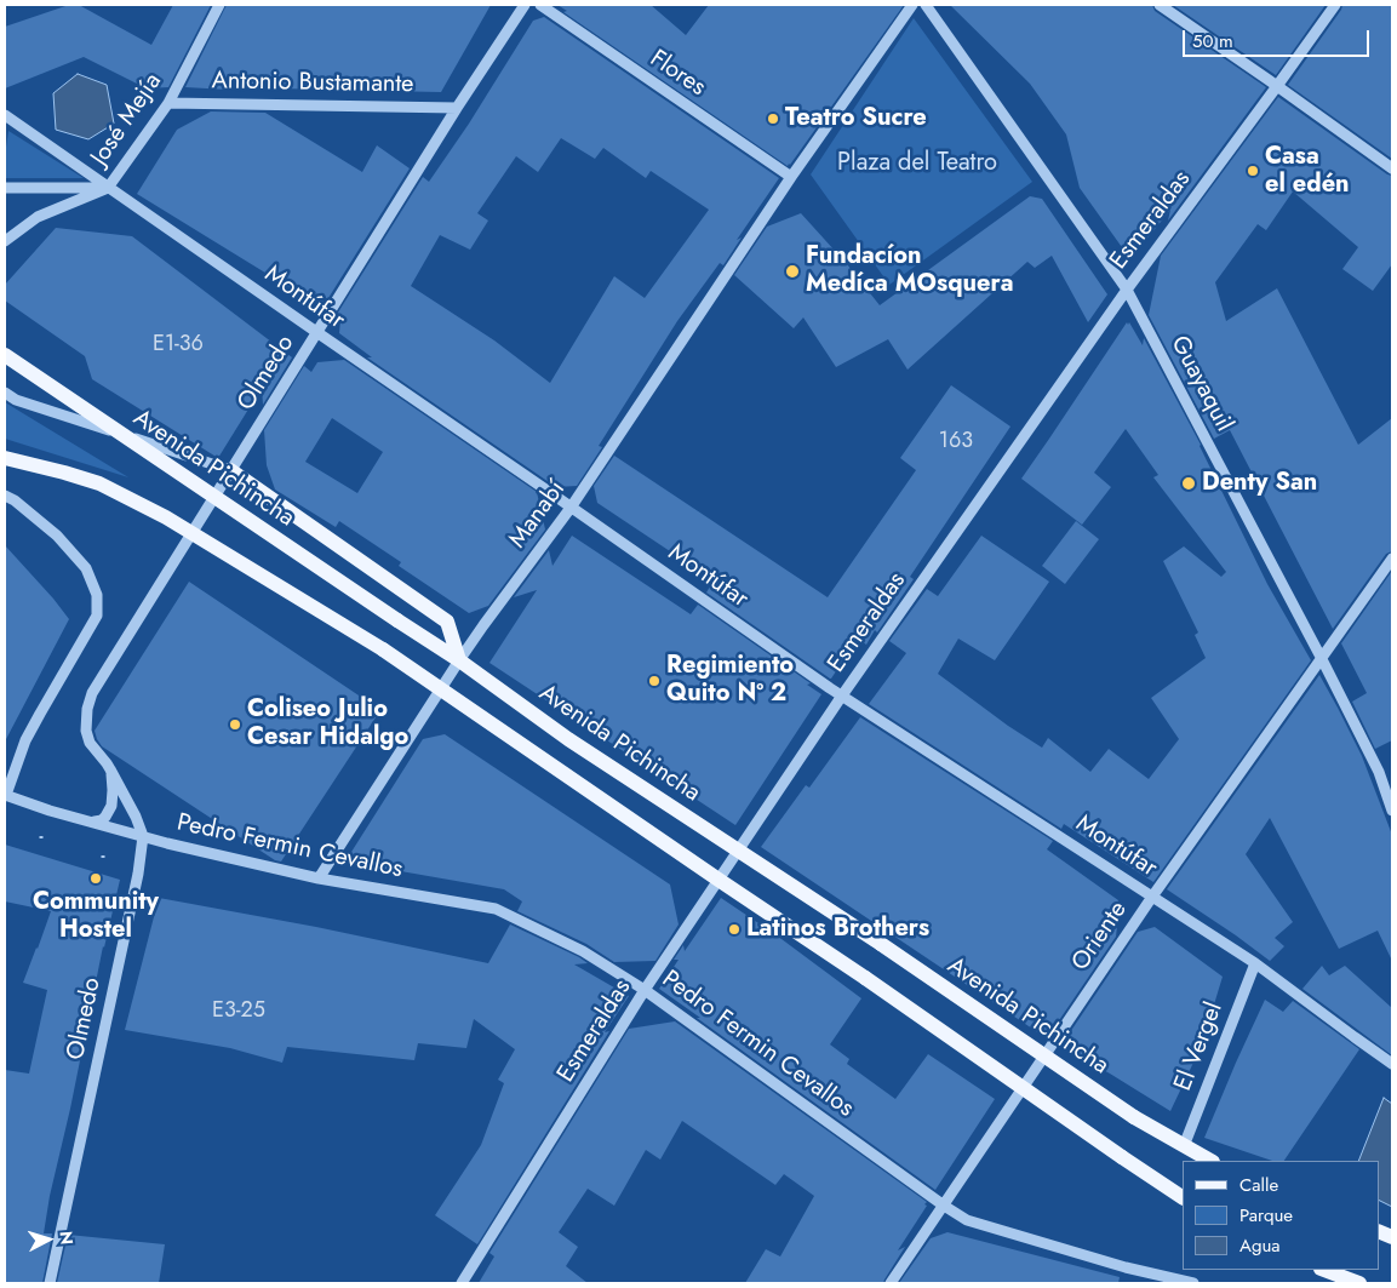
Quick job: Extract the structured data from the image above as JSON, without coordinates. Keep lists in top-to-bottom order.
{
  "streets": {
    "main road": ["Avenida Pichincha"],
    "street": [
      "Flores",
      "Antonio Bustamante",
      "José Mejía",
      "Esmeraldas",
      "Montúfar",
      "Olmedo",
      "Guayaquil",
      "Manabí",
      "Pedro Fermin Cevallos",
      "Oriente",
      "El Vergel"
    ]
  },
  "crossings": [
    ["Flores", "Manabí"],
    ["Antonio Bustamante", "José Mejía"],
    ["Antonio Bustamante", "Olmedo"],
    ["José Mejía", "Montúfar"],
    ["Esmeraldas", "Montúfar"],
    ["Esmeraldas", "Guayaquil"],
    ["Esmeraldas", "Avenida Pichincha"],
    ["Esmeraldas", "Pedro Fermin Cevallos"],
    ["Montúfar", "Olmedo"],
    ["Montúfar", "Manabí"],
    ["Montúfar", "Oriente"],
    ["Montúfar", "El Vergel"],
    ["Olmedo", "Pedro Fermin Cevallos"],
    ["Guayaquil", "Oriente"],
    ["Avenida Pichincha", "Manabí"],
    ["Avenida Pichincha", "El Vergel"],
    ["Manabí", "Pedro Fermin Cevallos"],
    ["Pedro Fermin Cevallos", "Oriente"]
  ],
  "parks": ["Plaza del Teatro"],
  "places": [
    "Teatro Sucre",
    "Casa el edén",
    "Fundacíon Medíca MOsquera",
    "Denty San",
    "Regimiento Quito Nº 2",
    "Coliseo Julio Cesar Hidalgo",
    "Community Hostel",
    "Latinos Brothers"
  ],
  "house_numbers": ["E1-36", "163", "E3-25"],
  "legend": ["Calle", "Parque", "Agua"],
  "scale_bar": "50 m",
  "north": "right"
}
